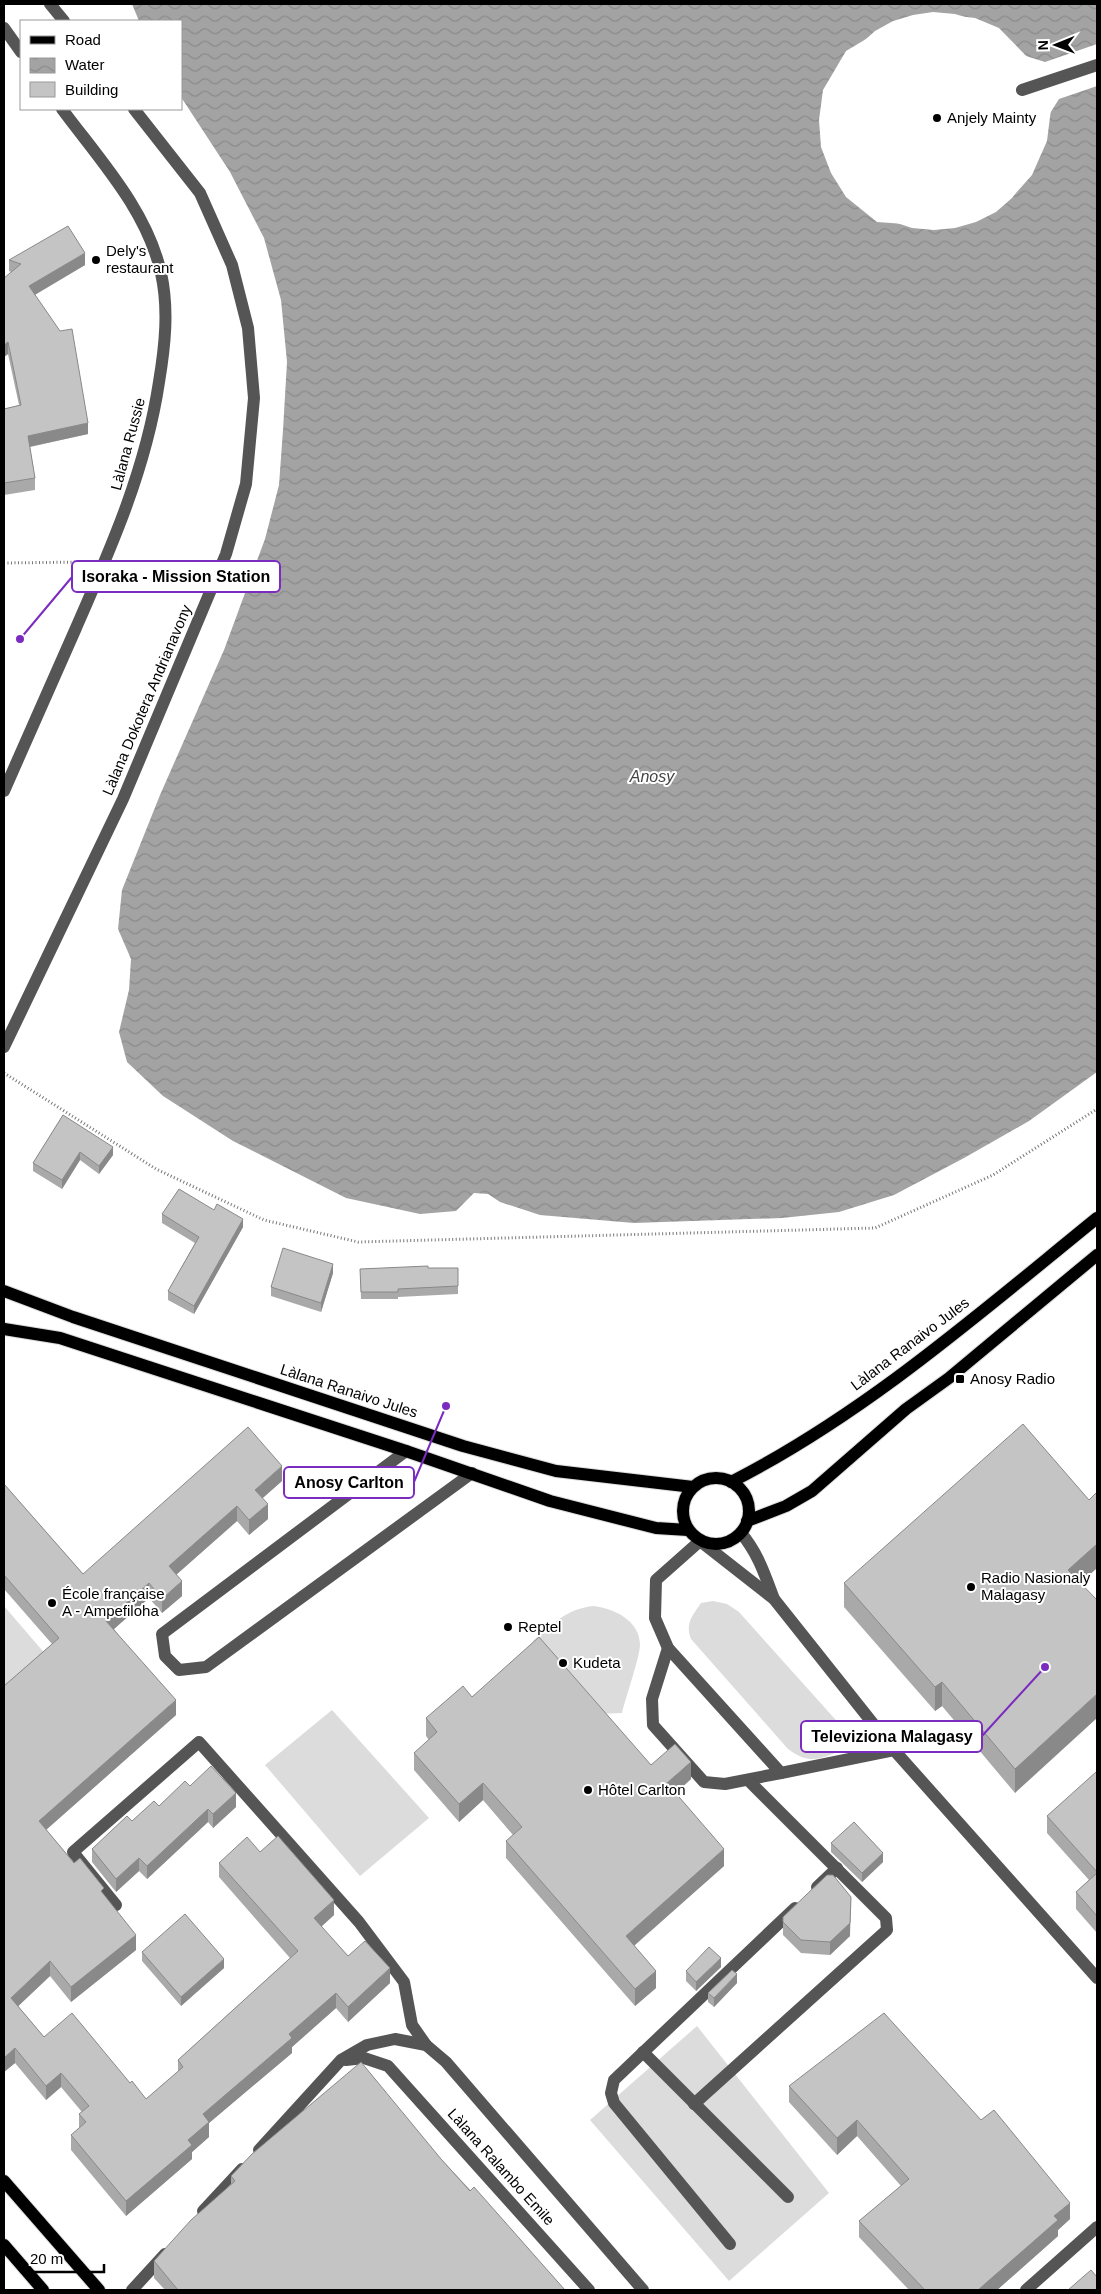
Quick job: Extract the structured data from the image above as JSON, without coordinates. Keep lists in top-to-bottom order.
{
  "streets": {
    "main road": ["Làlana Ranaivo Jules"],
    "street": ["Làlana Russie", "Làlana Dokotera Andrianavony", "Làlana Ralambo Emile"]
  },
  "water": ["Anosy"],
  "places": {
    "other": [
      "Anjely Mainty",
      "Dely's restaurant",
      "Isoraka - Mission Station",
      "Anosy Carlton",
      "Radio Nasionaly Malagasy",
      "École française A - Ampefiloha",
      "Reptel",
      "Kudeta",
      "Televiziona Malagasy",
      "Hôtel Carlton"
    ],
    "transit": ["Anosy Radio"]
  },
  "legend": ["Road", "Water", "Building"],
  "scale_bar": "20 m",
  "north": "left"
}
